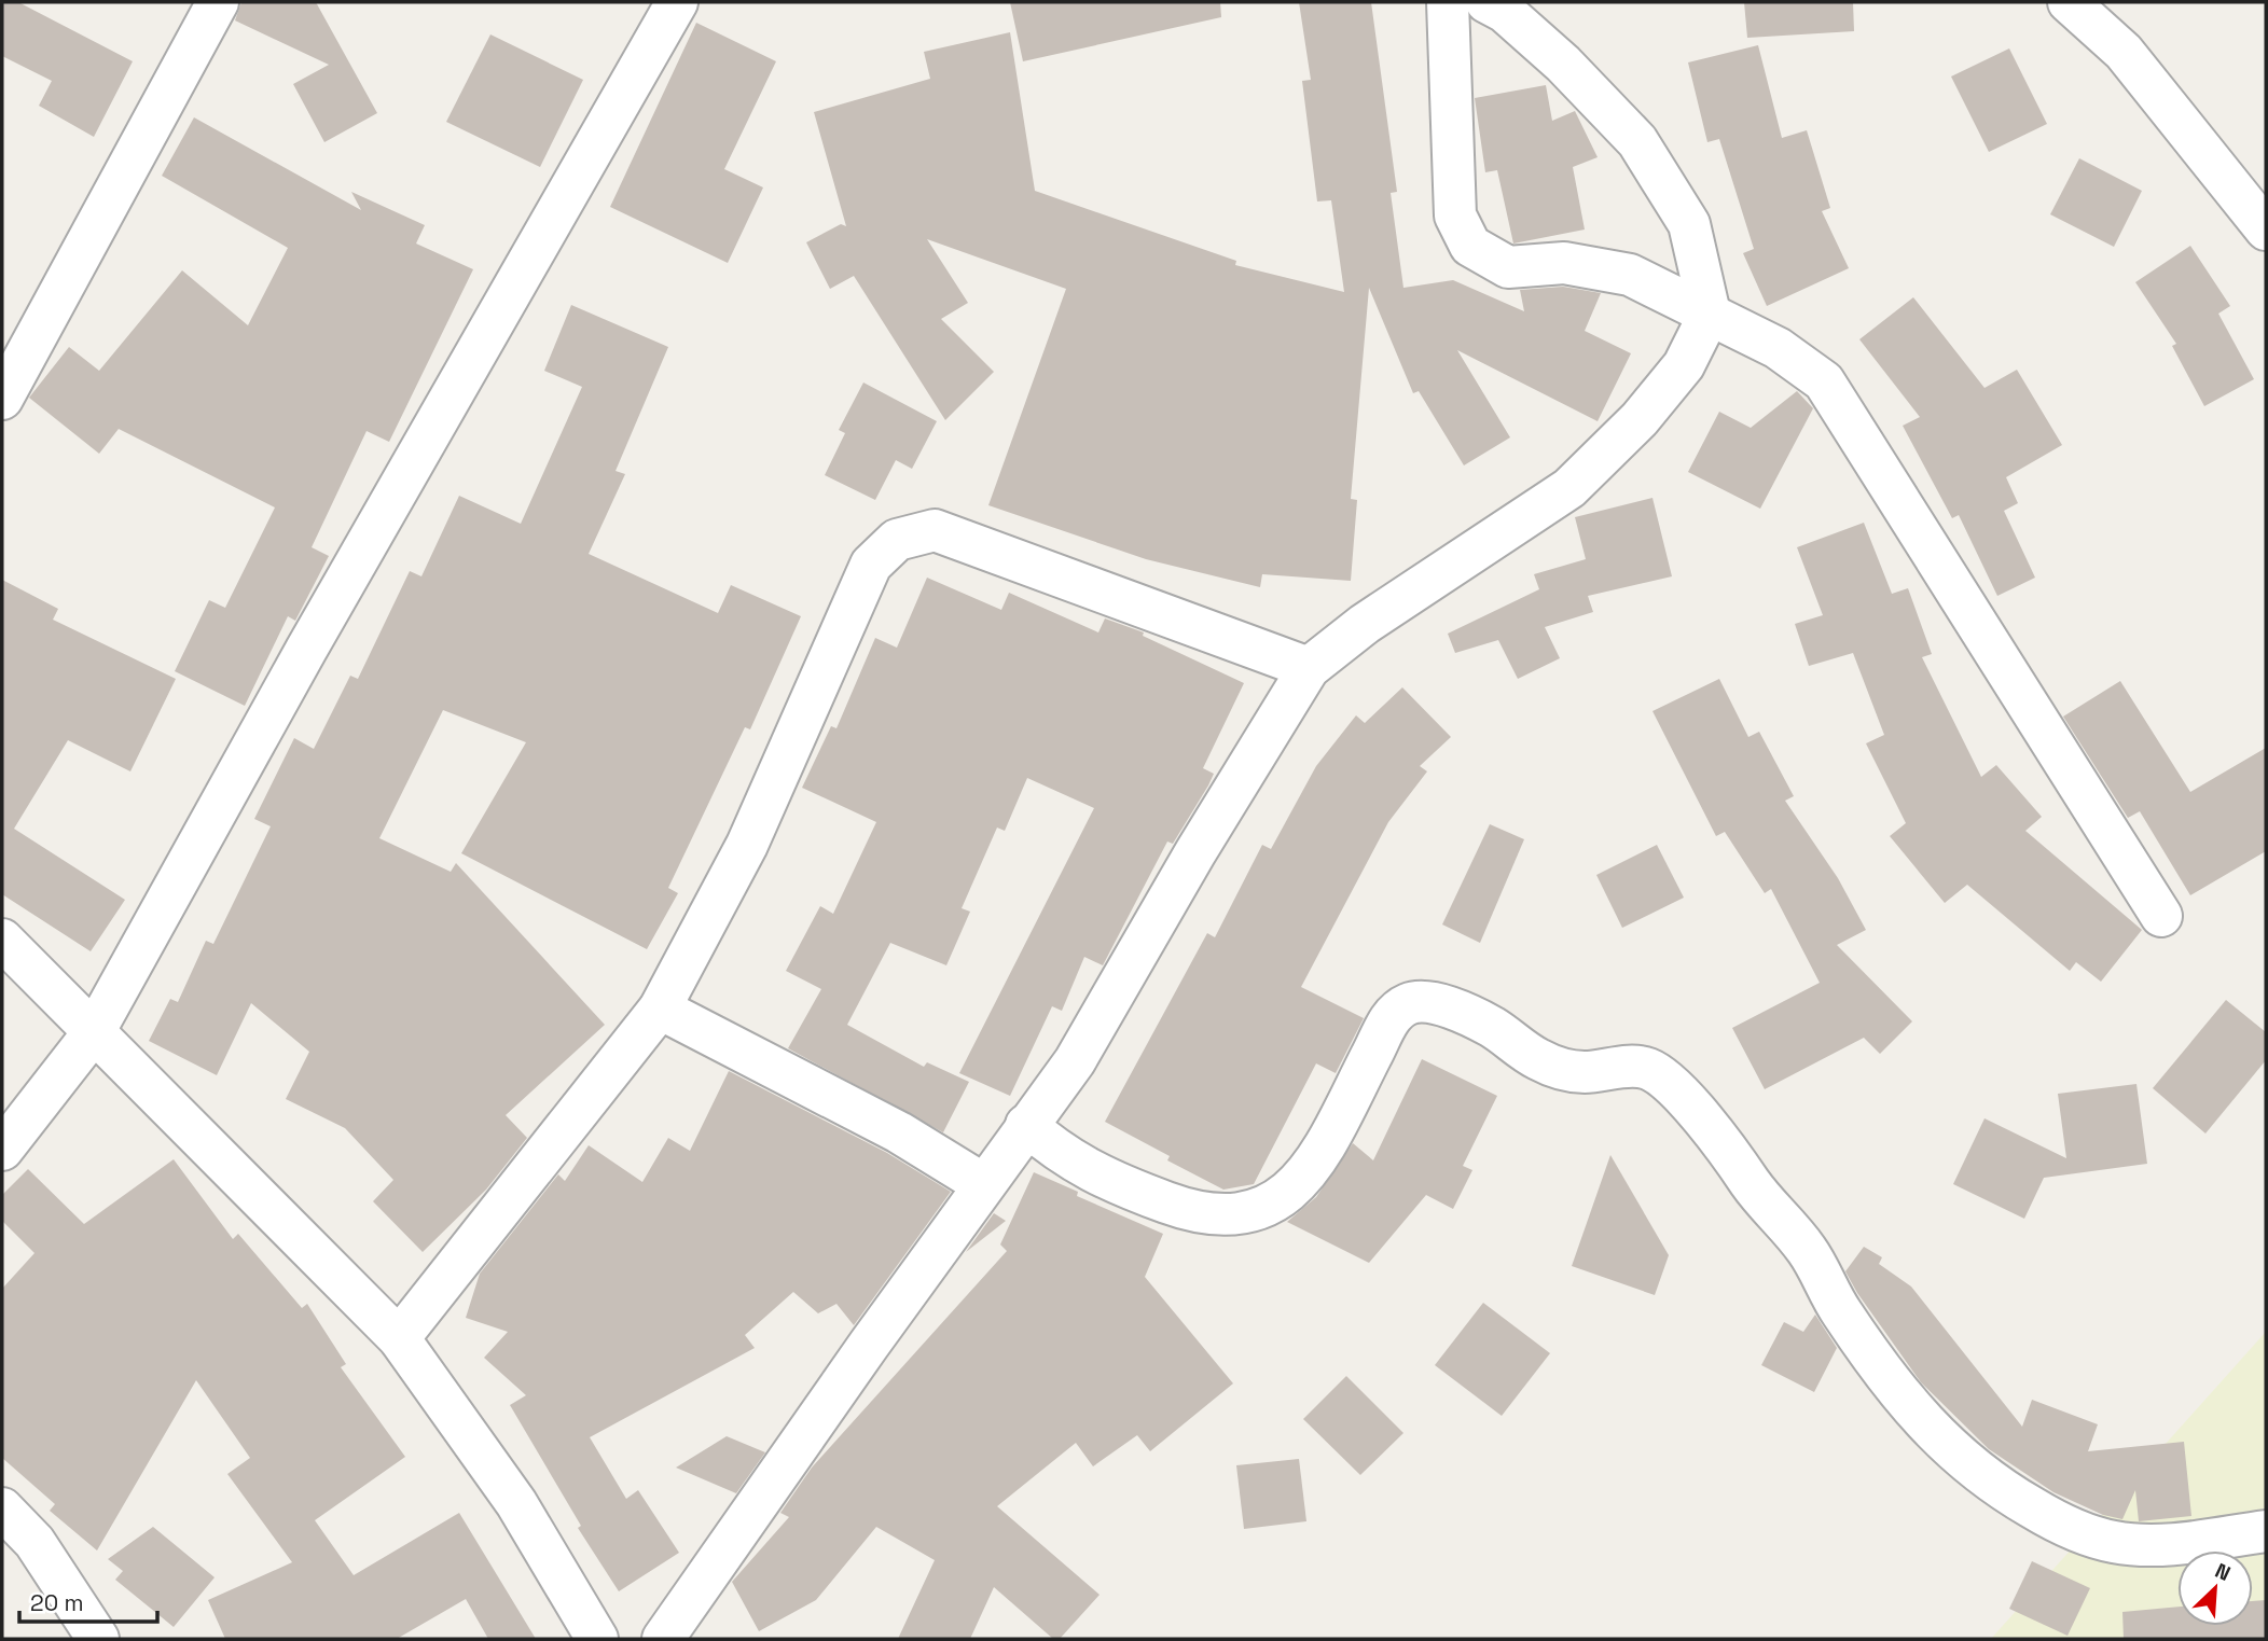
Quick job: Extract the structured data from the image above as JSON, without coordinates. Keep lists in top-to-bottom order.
{
  "scale_bar": "20 m",
  "north": "top right"
}
